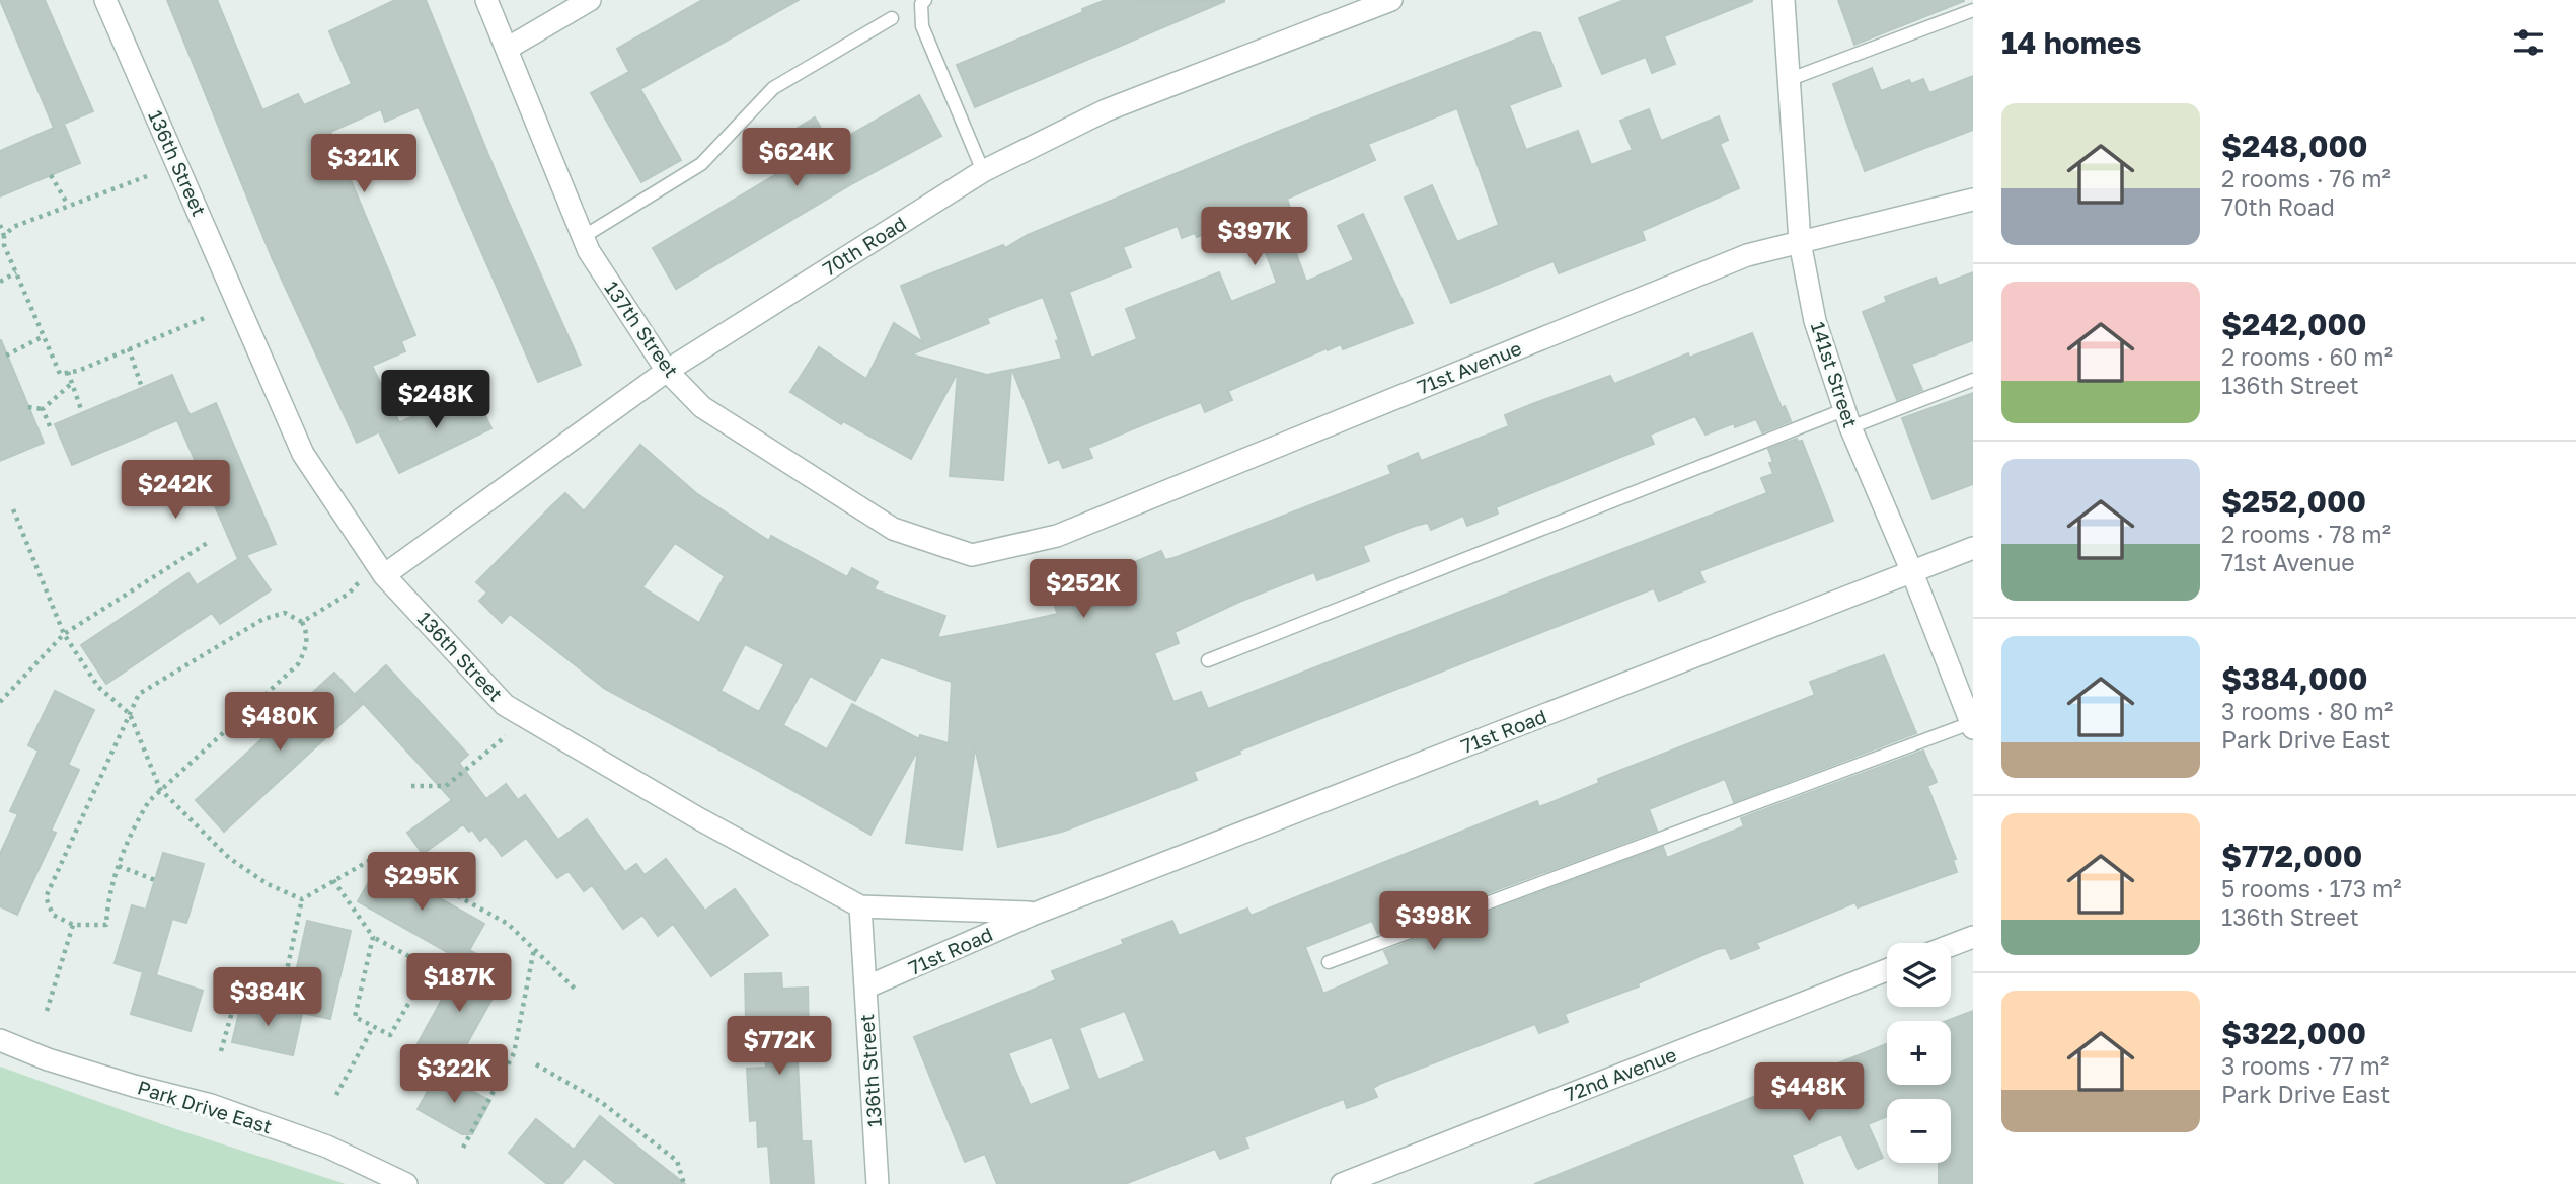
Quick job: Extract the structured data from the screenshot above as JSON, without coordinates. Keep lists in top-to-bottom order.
{
  "streets": {
    "street": [
      "136th Street",
      "70th Road",
      "137th Street",
      "71st Avenue",
      "141st Street",
      "71st Road",
      "72nd Avenue",
      "Park Drive East"
    ]
  },
  "crossings": [
    ["136th Street", "70th Road"],
    ["136th Street", "71st Road"],
    ["70th Road", "137th Street"],
    ["137th Street", "71st Avenue"],
    ["71st Avenue", "141st Street"],
    ["141st Street", "71st Road"]
  ],
  "page": {
    "heading": "14 homes",
    "list": [
      {
        "name": "$248,000",
        "note": "2 rooms · 76 m² · 70th Road"
      },
      {
        "name": "$242,000",
        "note": "2 rooms · 60 m² · 136th Street"
      },
      {
        "name": "$252,000",
        "note": "2 rooms · 78 m² · 71st Avenue"
      },
      {
        "name": "$384,000",
        "note": "3 rooms · 80 m² · Park Drive East"
      },
      {
        "name": "$772,000",
        "note": "5 rooms · 173 m² · 136th Street"
      },
      {
        "name": "$322,000",
        "note": "3 rooms · 77 m² · Park Drive East"
      }
    ],
    "price": [
      "$624K",
      "$321K",
      "$397K",
      "$248K",
      "$242K",
      "$252K",
      "$480K",
      "$295K",
      "$398K",
      "$187K",
      "$384K",
      "$772K",
      "$322K",
      "$448K"
    ],
    "map_buttons": ["+", "−"]
  }
}
